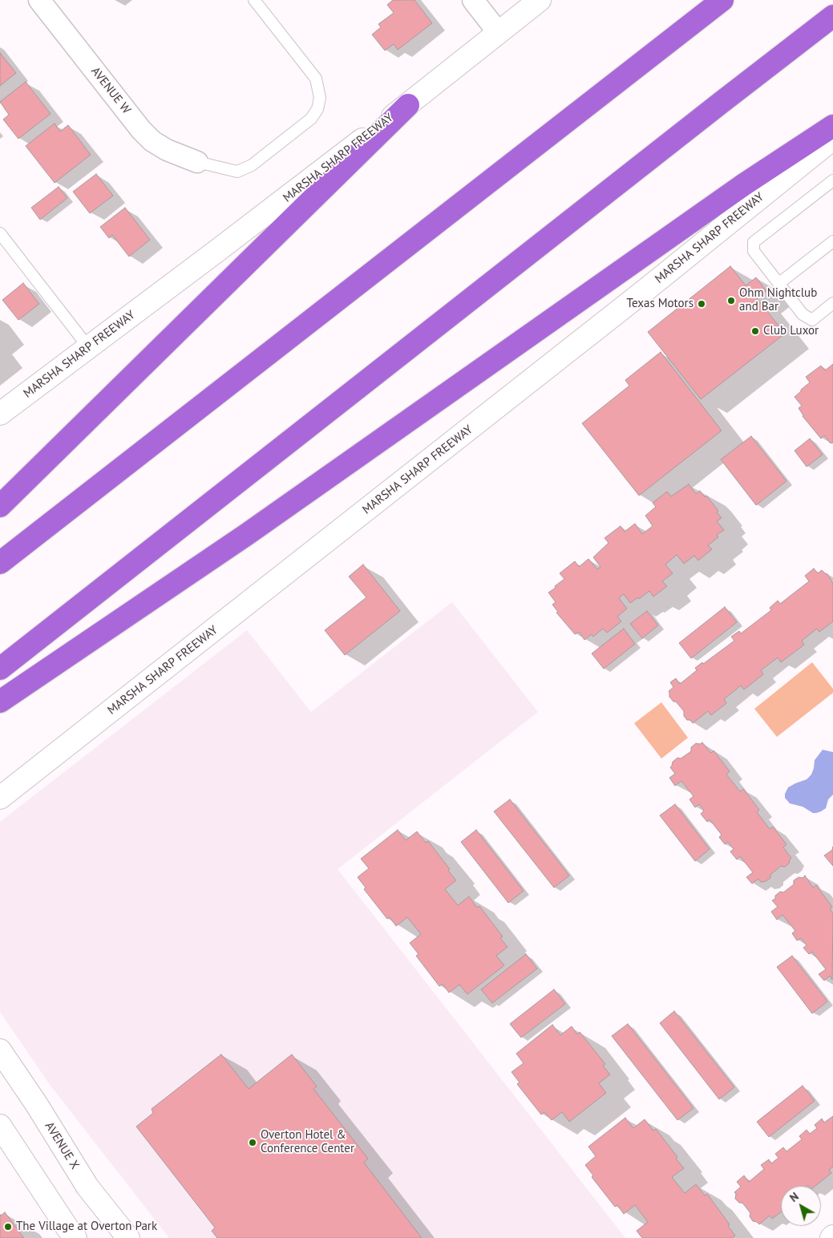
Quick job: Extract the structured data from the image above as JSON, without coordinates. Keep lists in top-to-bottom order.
{
  "streets": {
    "main road": ["MARSHA SHARP FREEWAY", "AVENUE X"],
    "street": ["AVENUE W"]
  },
  "places": [
    "Ohm Nightclub and Bar",
    "Texas Motors",
    "Club Luxor",
    "Overton Hotel & Conference Center",
    "The Village at Overton Park"
  ],
  "north": "top left"
}
